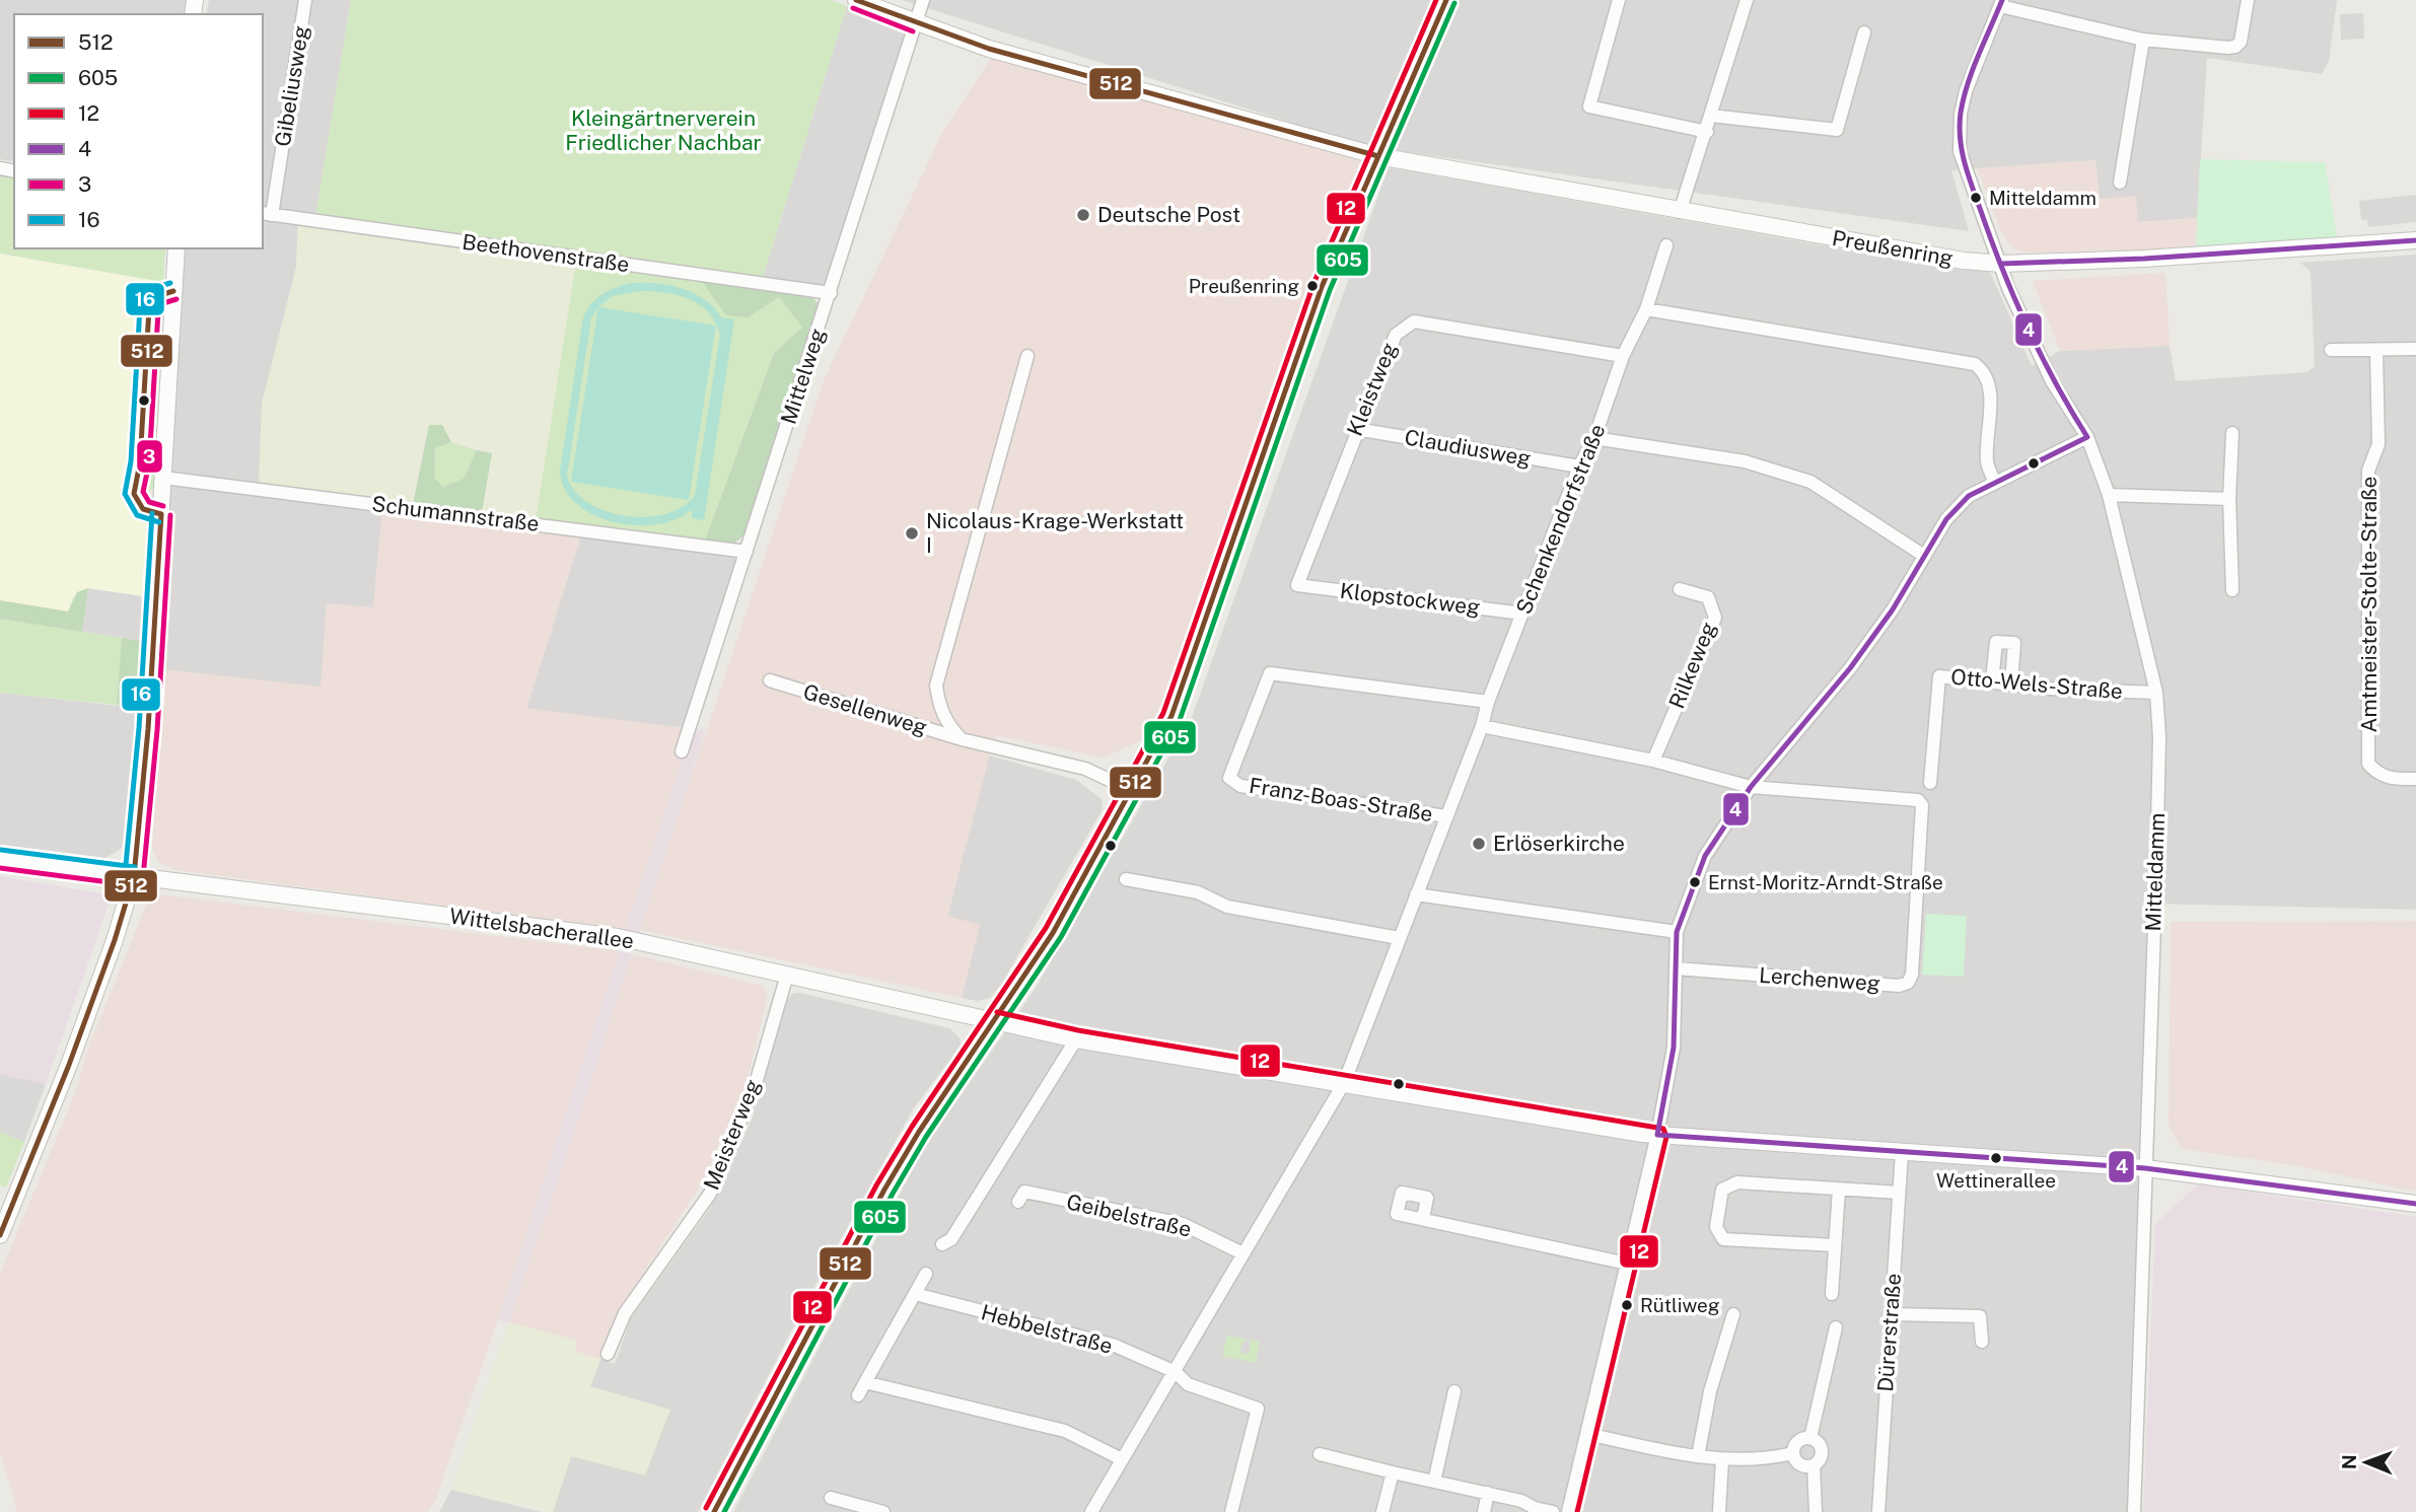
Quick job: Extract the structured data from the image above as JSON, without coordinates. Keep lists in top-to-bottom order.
{
  "streets": {
    "street": [
      "Gibeliusweg",
      "Preußenring",
      "Beethovenstraße",
      "Mittelweg",
      "Kleistweg",
      "Claudiusweg",
      "Schumannstraße",
      "Schenkendorfstraße",
      "Klopstockweg",
      "Amtmeister-Stolte-Straße",
      "Rilkeweg",
      "Otto-Wels-Straße",
      "Gesellenweg",
      "Franz-Boas-Straße",
      "Mitteldamm",
      "Wittelsbacherallee",
      "Lerchenweg",
      "Meisterweg",
      "Geibelstraße",
      "Hebbelstraße",
      "Dürerstraße"
    ]
  },
  "crossings": [
    ["Gibeliusweg", "Beethovenstraße"],
    ["Preußenring", "Mittelweg"],
    ["Preußenring", "Mitteldamm"],
    ["Beethovenstraße", "Mittelweg"],
    ["Mittelweg", "Schumannstraße"],
    ["Kleistweg", "Claudiusweg"],
    ["Kleistweg", "Schenkendorfstraße"],
    ["Kleistweg", "Klopstockweg"],
    ["Claudiusweg", "Schenkendorfstraße"],
    ["Schenkendorfstraße", "Klopstockweg"],
    ["Schenkendorfstraße", "Franz-Boas-Straße"],
    ["Schenkendorfstraße", "Wittelsbacherallee"],
    ["Schenkendorfstraße", "Geibelstraße"],
    ["Schenkendorfstraße", "Hebbelstraße"],
    ["Otto-Wels-Straße", "Mitteldamm"],
    ["Mitteldamm", "Wittelsbacherallee"],
    ["Wittelsbacherallee", "Meisterweg"],
    ["Wittelsbacherallee", "Dürerstraße"]
  ],
  "parks": ["Kleingärtnerverein Friedlicher Nachbar"],
  "places": [
    "Mitteldamm",
    "Deutsche Post",
    "Preußenring",
    "Nicolaus-Krage-Werkstatt I",
    "Erlöserkirche",
    "Ernst-Moritz-Arndt-Straße",
    "Wettinerallee",
    "Rütliweg"
  ],
  "lines": [
    "transit line 512",
    "transit line 12",
    "transit line 4",
    "transit line 605",
    "transit line 3",
    "transit line 16"
  ],
  "legend": [
    "512",
    "605",
    "12",
    "4",
    "3",
    "16"
  ],
  "north": "left"
}
